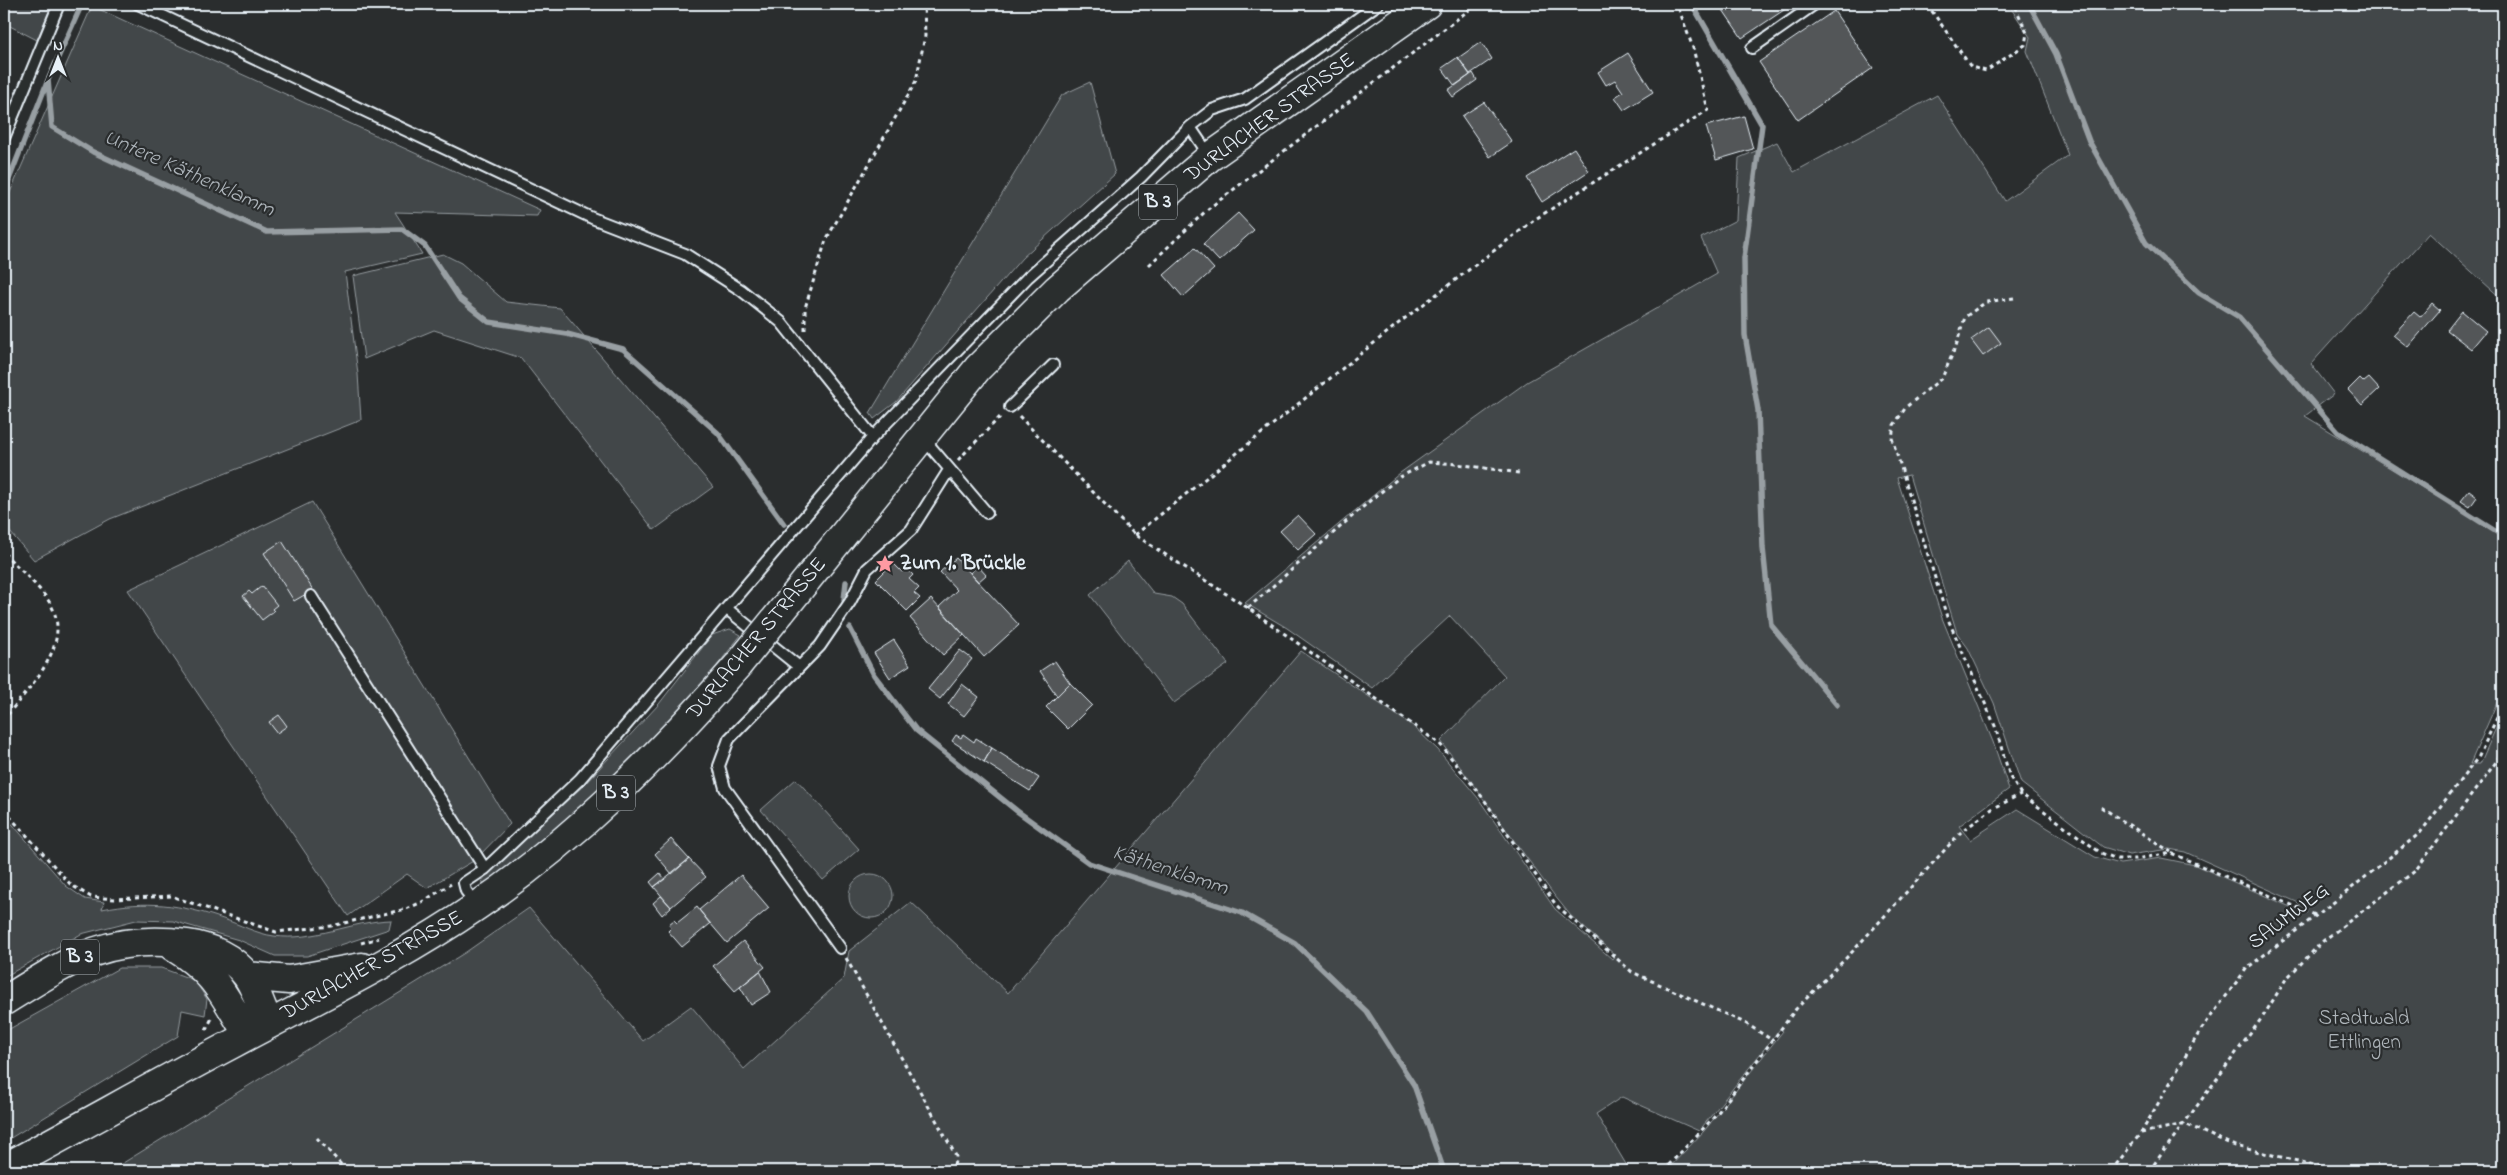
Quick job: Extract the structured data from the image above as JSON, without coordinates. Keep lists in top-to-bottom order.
{
  "streets": {
    "main road": ["DURLACHER STRASSE", "B 3"],
    "path": ["SAUMWEG"]
  },
  "water": ["Untere Käthenklamm", "Käthenklamm"],
  "parks": ["Stadtwald Ettlingen"],
  "places": {
    "place": ["Zum 1. Brückle"]
  },
  "north": "top"
}
